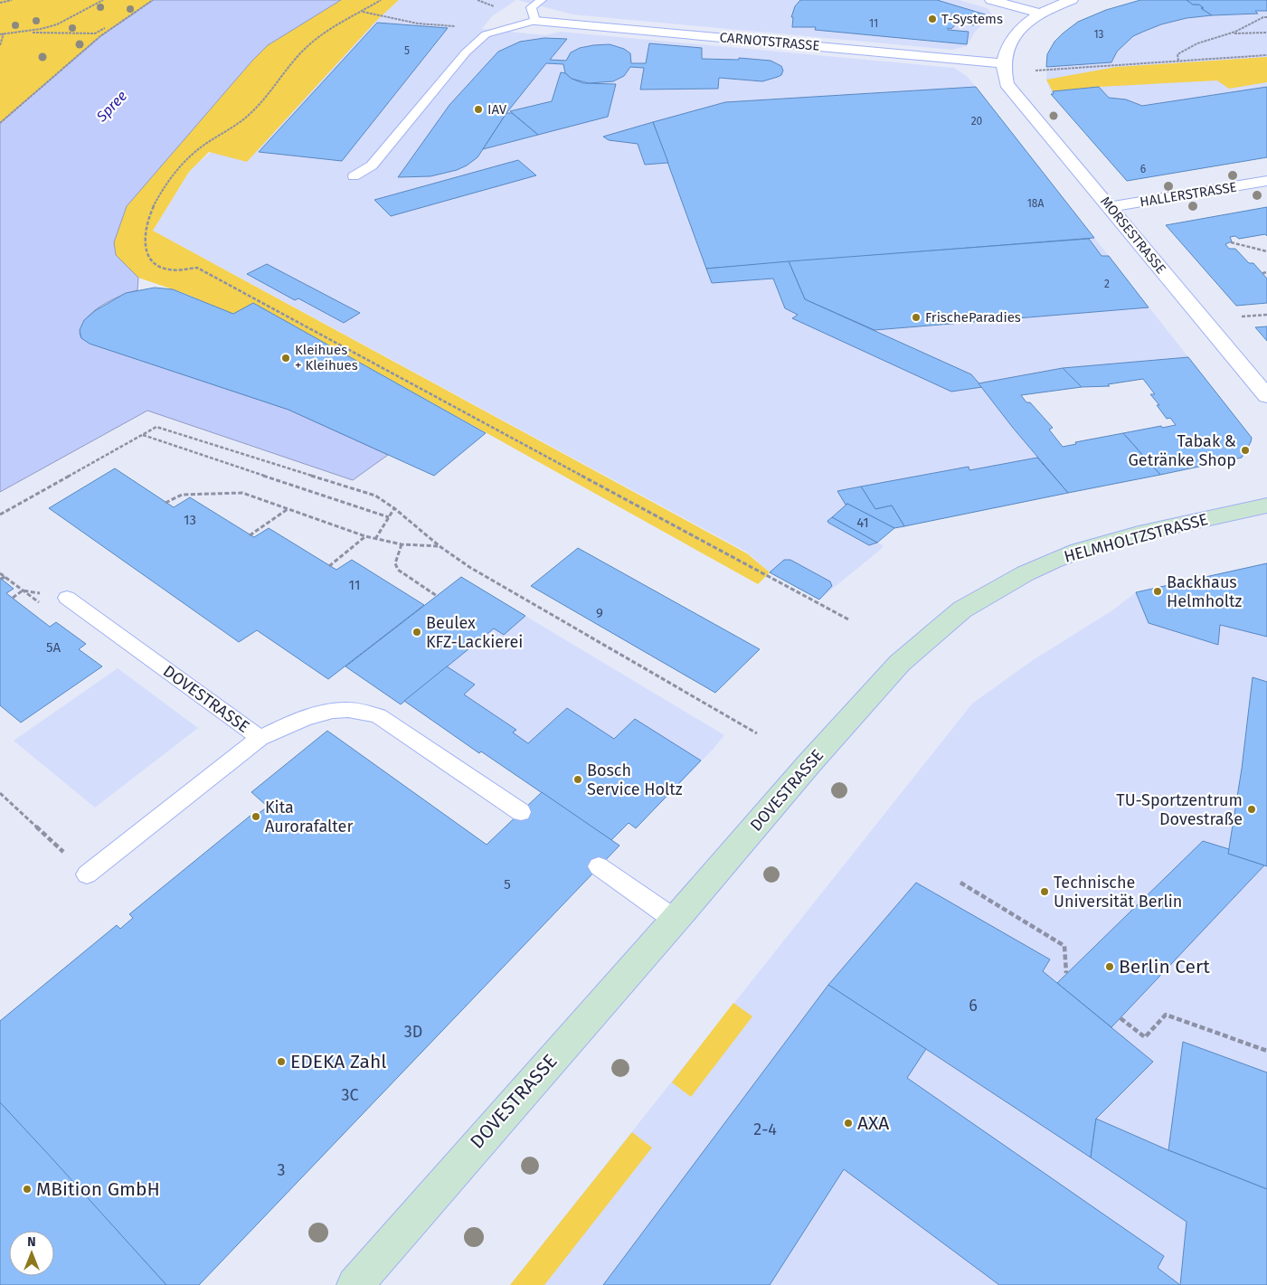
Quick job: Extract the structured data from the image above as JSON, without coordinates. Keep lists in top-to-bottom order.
{
  "streets": {
    "street": [
      "CARNOTSTRASSE",
      "HALLERSTRASSE",
      "MORSESTRASSE",
      "HELMHOLTZSTRASSE",
      "DOVESTRASSE"
    ]
  },
  "crossings": [
    ["CARNOTSTRASSE", "MORSESTRASSE"],
    ["HALLERSTRASSE", "MORSESTRASSE"],
    ["HELMHOLTZSTRASSE", "DOVESTRASSE"]
  ],
  "water": ["Spree"],
  "places": [
    "T-Systems",
    "IAV",
    "FrischeParadies",
    "Kleihues + Kleihues",
    "Tabak & Getränke Shop",
    "Backhaus Helmholtz",
    "Beulex KFZ-Lackierei",
    "Bosch Service Holtz",
    "TU-Sportzentrum Dovestraße",
    "Kita Aurorafalter",
    "Technische Universität Berlin",
    "Berlin Cert",
    "EDEKA Zahl",
    "AXA",
    "MBition GmbH"
  ],
  "house_numbers": [
    "11",
    "13",
    "5",
    "20",
    "6",
    "18A",
    "2",
    "13",
    "41",
    "11",
    "9",
    "5A",
    "5",
    "6",
    "3D",
    "3C",
    "2-4",
    "3"
  ],
  "north": "top"
}
